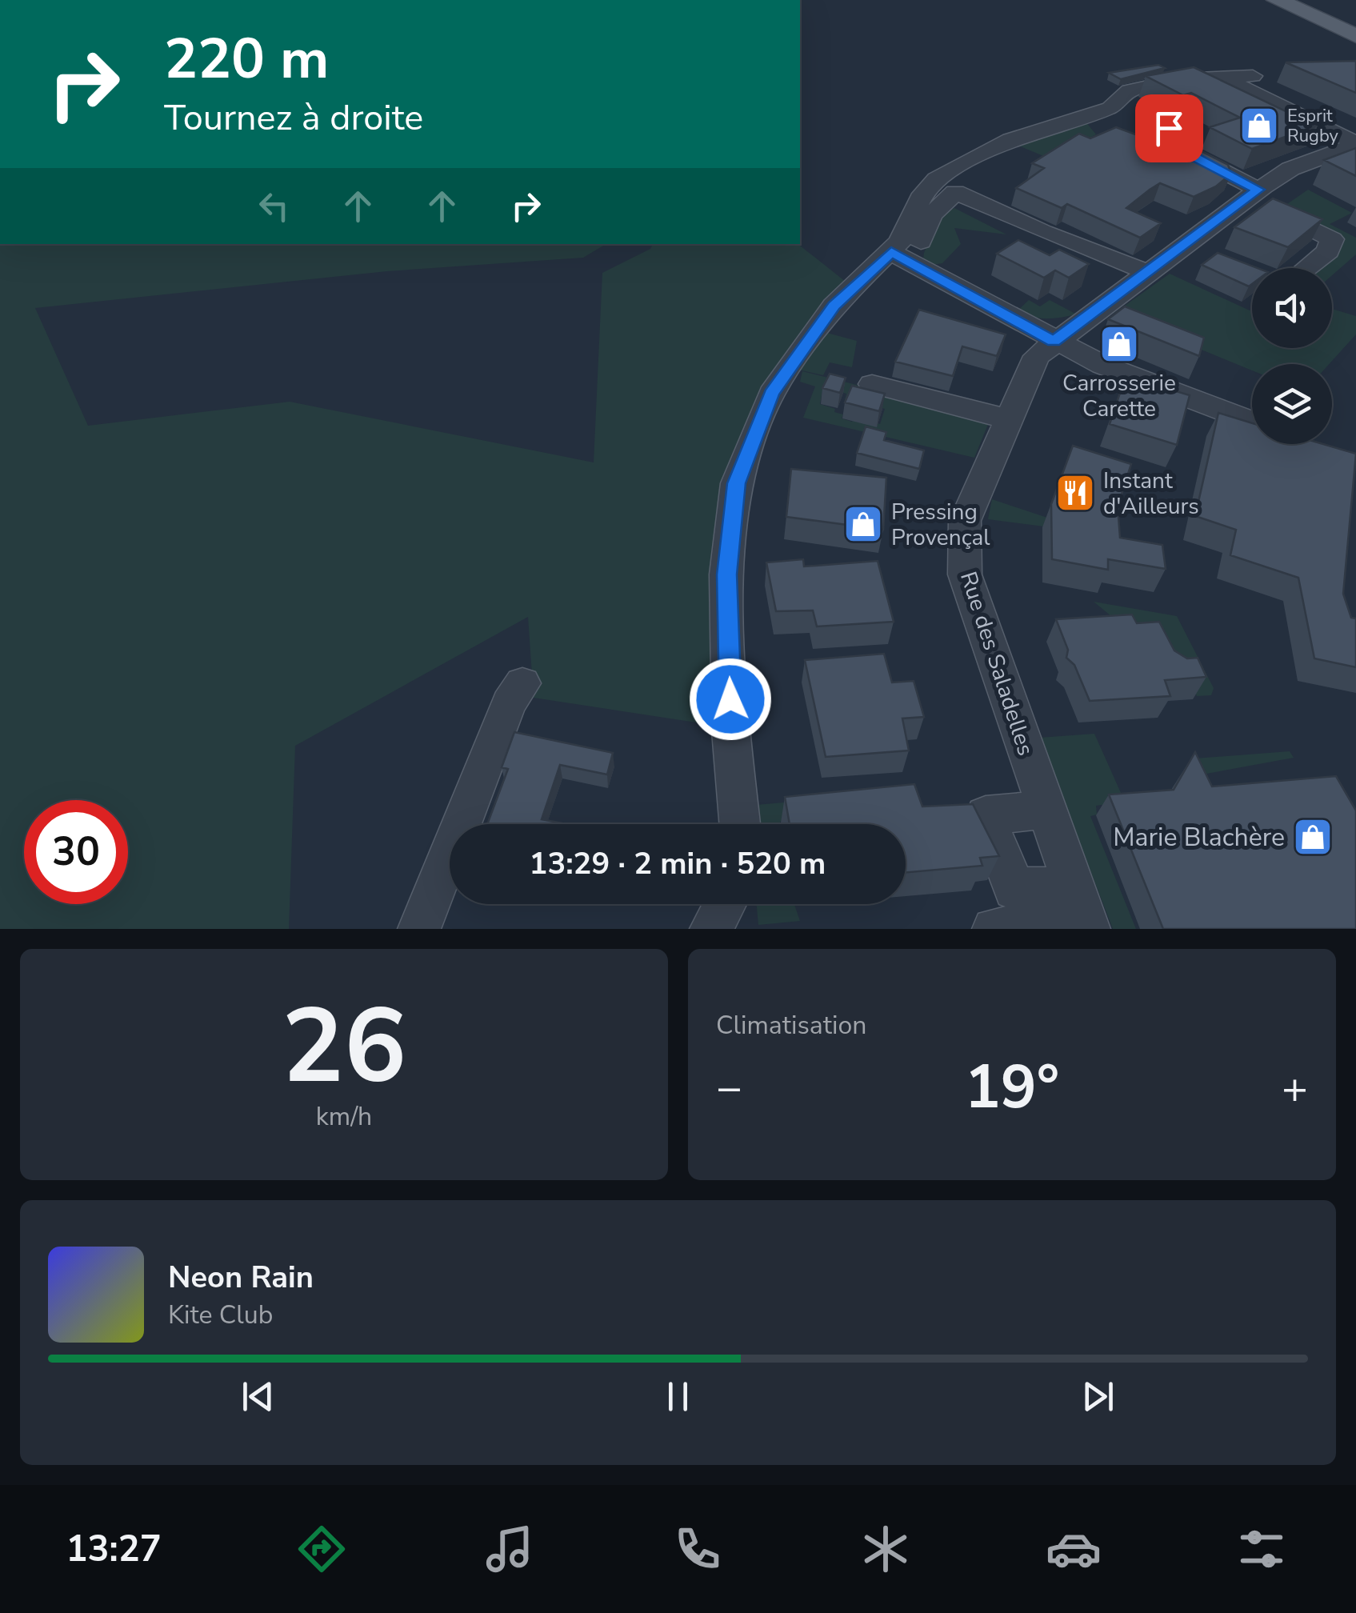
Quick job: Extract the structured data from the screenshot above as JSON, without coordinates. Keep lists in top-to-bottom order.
{
  "streets": {
    "street": ["Rue des Saladelles"]
  },
  "places": {
    "shop": [
      "Esprit Rugby",
      "Carrosserie Carette",
      "Pressing Provençal",
      "Marie Blachère"
    ],
    "restaurant": ["Instant d'Ailleurs"]
  },
  "page": {
    "turn": ["220 m", "Tournez à droite"],
    "limit": "30",
    "trip": "13:29 · 2 min · 520 m",
    "tile": [
      ["26", "km/h"],
      "Climatisation"
    ],
    "heat": ["−", "19°", "+"],
    "song": ["Neon Rain", "Kite Club"],
    "tabs": "13:27"
  }
}
